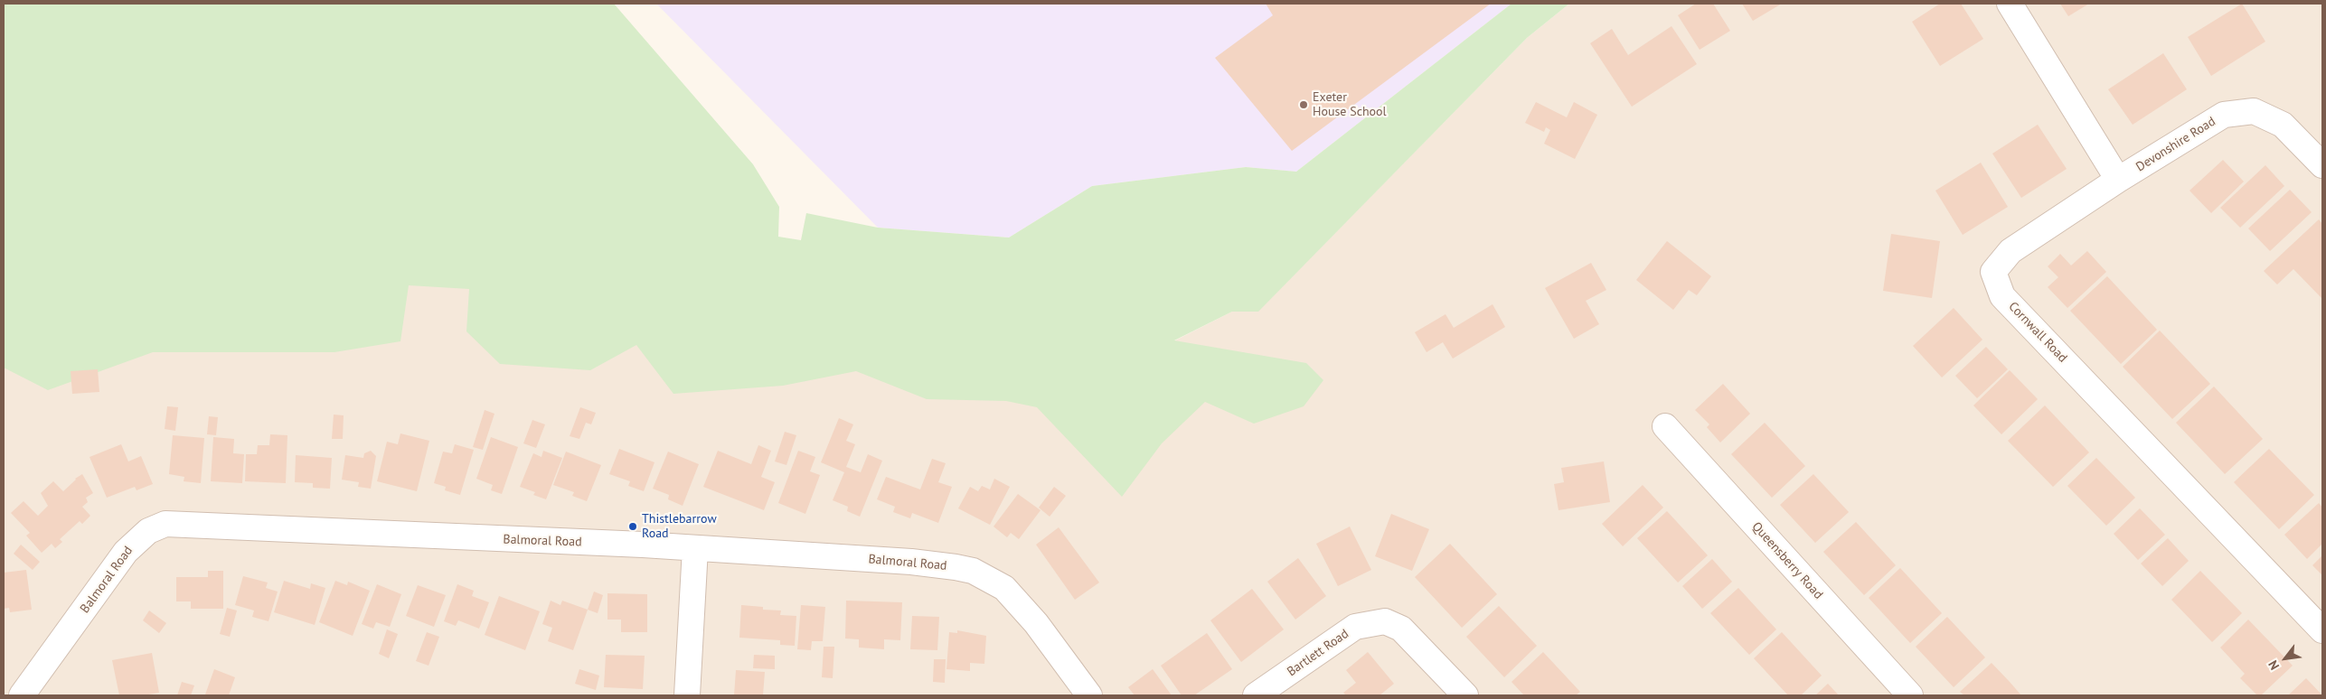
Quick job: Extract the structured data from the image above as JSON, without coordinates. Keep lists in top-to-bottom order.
{
  "streets": {
    "street": [
      "Devonshire Road",
      "Cornwall Road",
      "Balmoral Road",
      "Queensberry Road",
      "Bartlett Road"
    ]
  },
  "crossings": [
    ["Devonshire Road", "Cornwall Road"]
  ],
  "places": ["Exeter House School", "Thistlebarrow Road"],
  "north": "bottom left"
}
